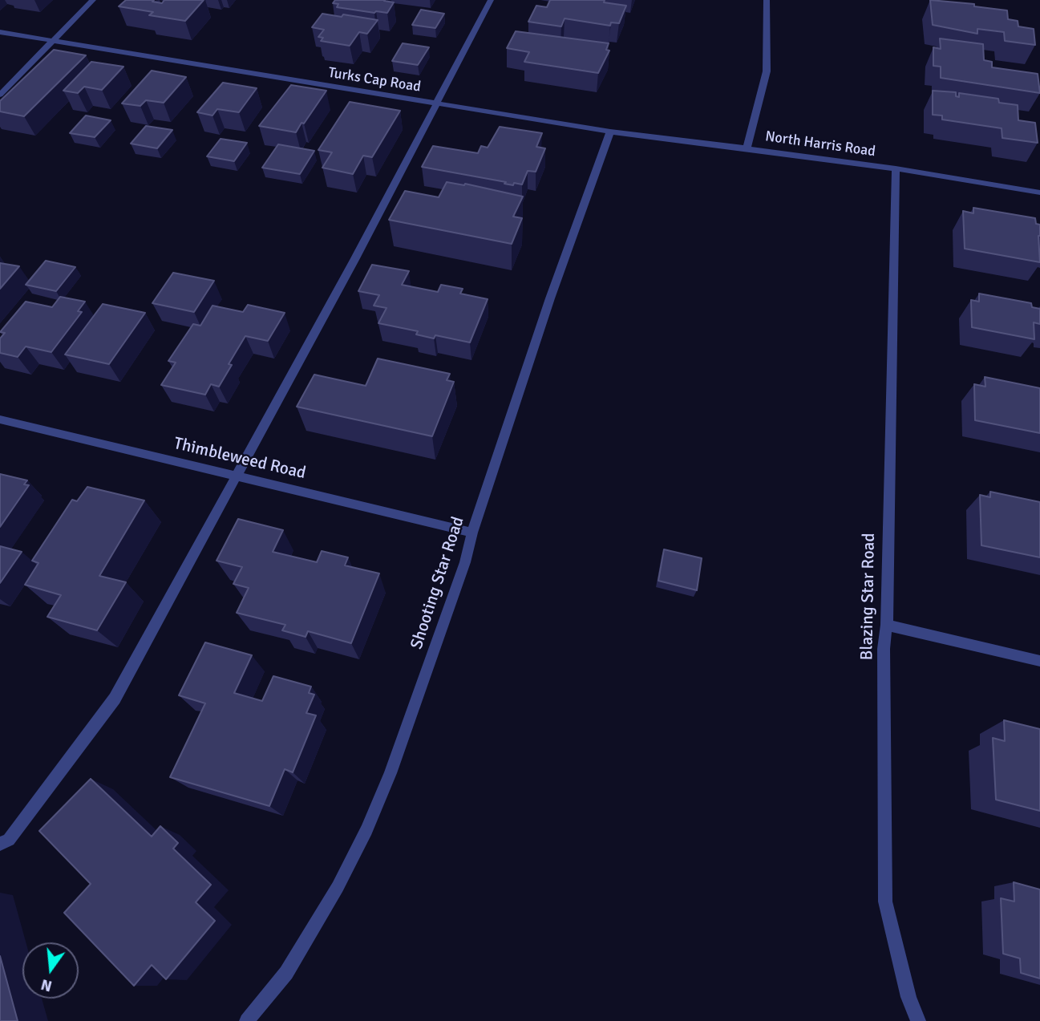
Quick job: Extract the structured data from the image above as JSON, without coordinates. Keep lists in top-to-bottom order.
{
  "streets": {
    "street": [
      "Turks Cap Road",
      "North Harris Road",
      "Thimbleweed Road",
      "Shooting Star Road",
      "Blazing Star Road"
    ]
  },
  "crossings": [
    ["Turks Cap Road", "North Harris Road"],
    ["Turks Cap Road", "Shooting Star Road"],
    ["North Harris Road", "Blazing Star Road"],
    ["Thimbleweed Road", "Shooting Star Road"]
  ],
  "north": "bottom"
}
